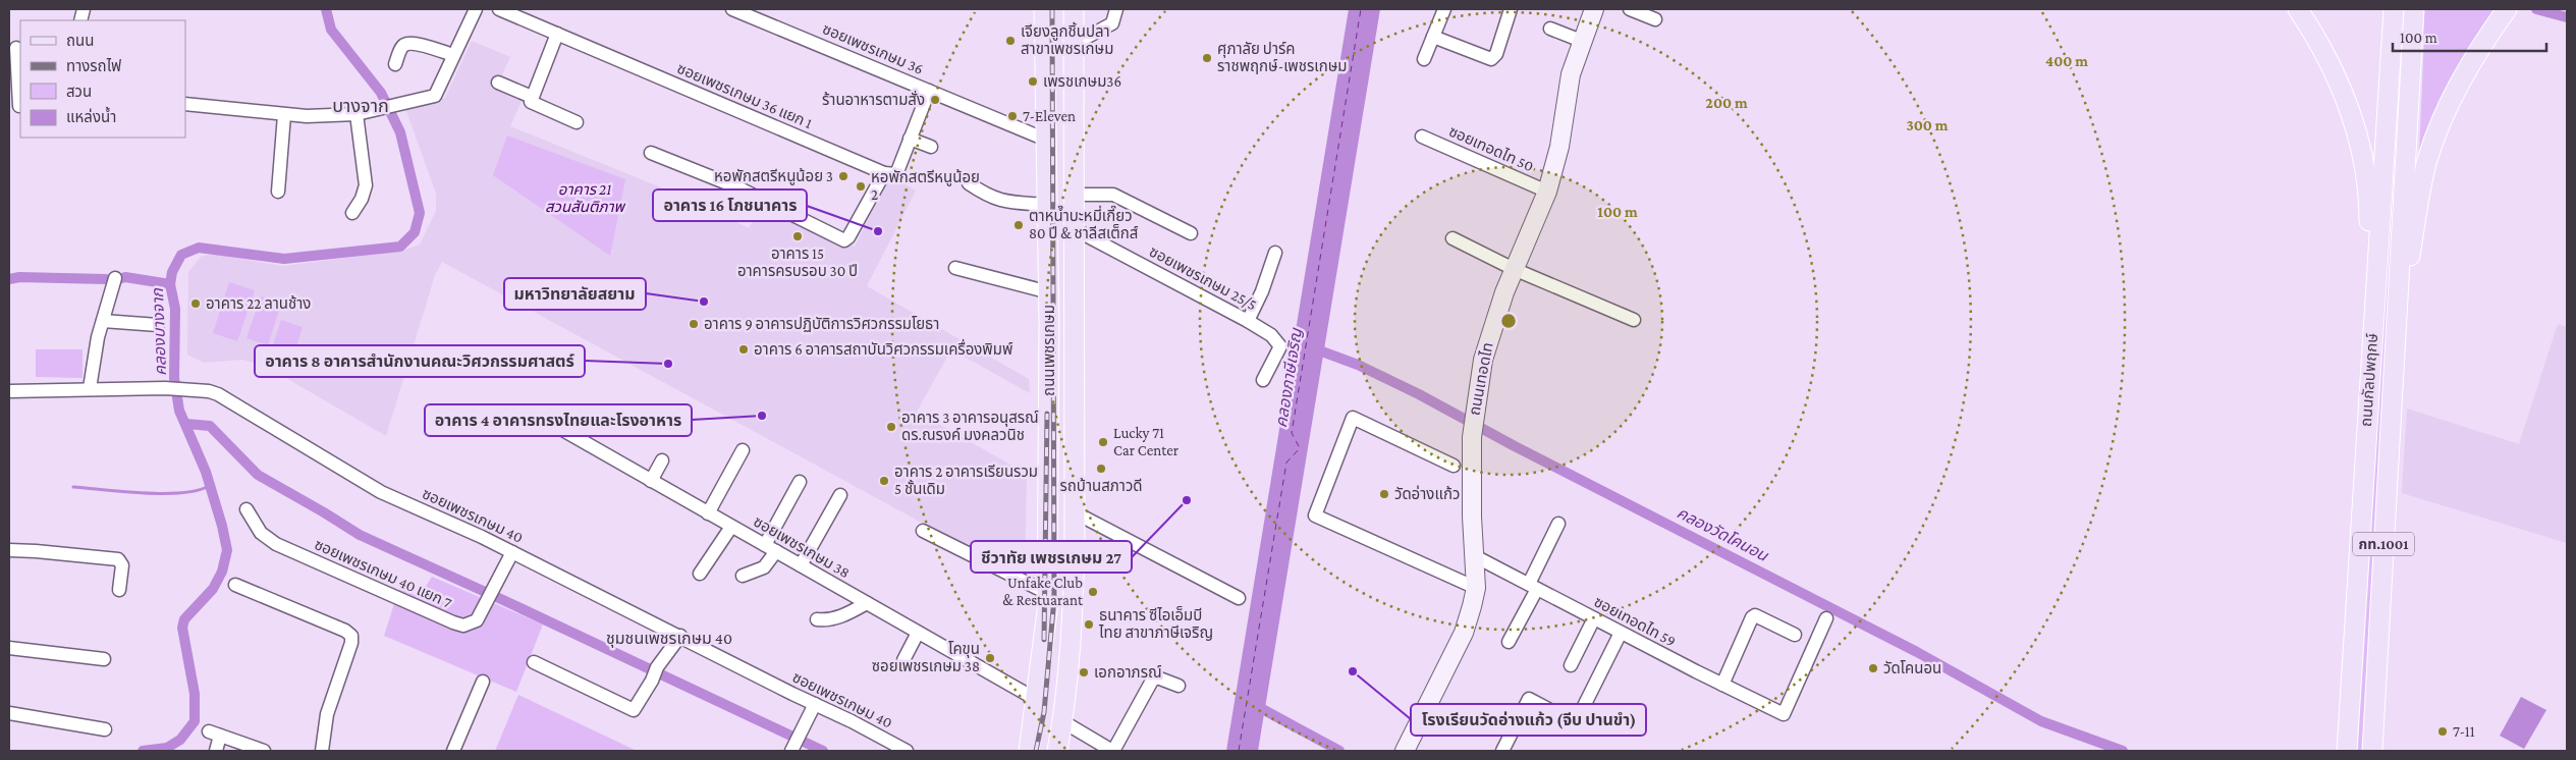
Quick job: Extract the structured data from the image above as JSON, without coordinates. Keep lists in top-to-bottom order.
{
  "streets": {
    "main road": [
      "ถนนเพชรเกษม",
      "ถนนเทอดไท",
      "ถนนกัลปพฤกษ์",
      "กท.1001"
    ],
    "street": [
      "ซอยเพชรเกษม 36",
      "ซอยเพชรเกษม 36 แยก 1",
      "ซอยเทอดไท 50",
      "ซอยเพชรเกษม 25/5",
      "ซอยเพชรเกษม 40",
      "ซอยเพชรเกษม 38",
      "ซอยเพชรเกษม 40 แยก 7",
      "ซอยเทอดไท 59"
    ]
  },
  "crossings": [
    ["ซอยเพชรเกษม 36", "ถนนเพชรเกษม"],
    ["ซอยเทอดไท 50", "ถนนเทอดไท"],
    ["ซอยเพชรเกษม 25/5", "ถนนเพชรเกษม"],
    ["ถนนเพชรเกษม", "ซอยเพชรเกษม 38"],
    ["ถนนเทอดไท", "ซอยเทอดไท 59"],
    ["ซอยเพชรเกษม 40", "ซอยเพชรเกษม 40 แยก 7"]
  ],
  "districts": ["บางจาก", "ชุมชนเพชรเกษม 40"],
  "water": ["คลองบางจาก", "คลองภาษีเจริญ", "คลองวัดโคนอน"],
  "parks": ["อาคาร 21 สวนสันติภาพ"],
  "places": [
    "เจียงลูกชิ้นปลา สาขาเพชรเกษม",
    "ศุภาลัย ปาร์ค ราชพฤกษ์-เพชรเกษม",
    "เพรชเกษม36",
    "ร้านอาหารตามสั่ง",
    "7-Eleven",
    "หอพักสตรีหนูน้อย 3",
    "หอพักสตรีหนูน้อย 2",
    "ตาหน๊ำบะหมี่เกี๊ยว 80 ปี & ชาลีสเต็กส์",
    "อาคาร 16 โภชนาคาร",
    "อาคาร 15 อาคารครบรอบ 30 ปี",
    "มหาวิทยาลัยสยาม",
    "อาคาร 22 ลานช้าง",
    "อาคาร 9 อาคารปฏิบัติการวิศวกรรมโยธา",
    "อาคาร 6 อาคารสถาบันวิศวกรรมเครื่องพิมพ์",
    "อาคาร 8 อาคารสำนักงานคณะวิศวกรรมศาสตร์",
    "อาคาร 4 อาคารทรงไทยและโรงอาหาร",
    "อาคาร 3 อาคารอนุสรณ์ ดร.ณรงค์ มงคลวนิช",
    "Lucky 71 Car Center",
    "รถบ้านสภาวดี",
    "อาคาร 2 อาคารเรียนรวม 5 ชั้นเดิม",
    "วัดอ่างแก้ว",
    "ชีวาทัย เพชรเกษม 27",
    "Unfake Club & Restuarant",
    "ธนาคาร ซีไอเอ็มบี ไทย สาขาภาษีเจริญ",
    "โคขุน ซอยเพชรเกษม 38",
    "วัดโคนอน",
    "โรงเรียนวัดอ่างแก้ว (จีบ ปานขำ)",
    "เอกอาภรณ์",
    "7-11"
  ],
  "legend": [
    "ถนน",
    "ทางรถไฟ",
    "สวน",
    "แหล่งน้ำ"
  ],
  "scale_bar": "100 m",
  "rings": [
    "400 m",
    "200 m",
    "300 m",
    "100 m"
  ]
}
